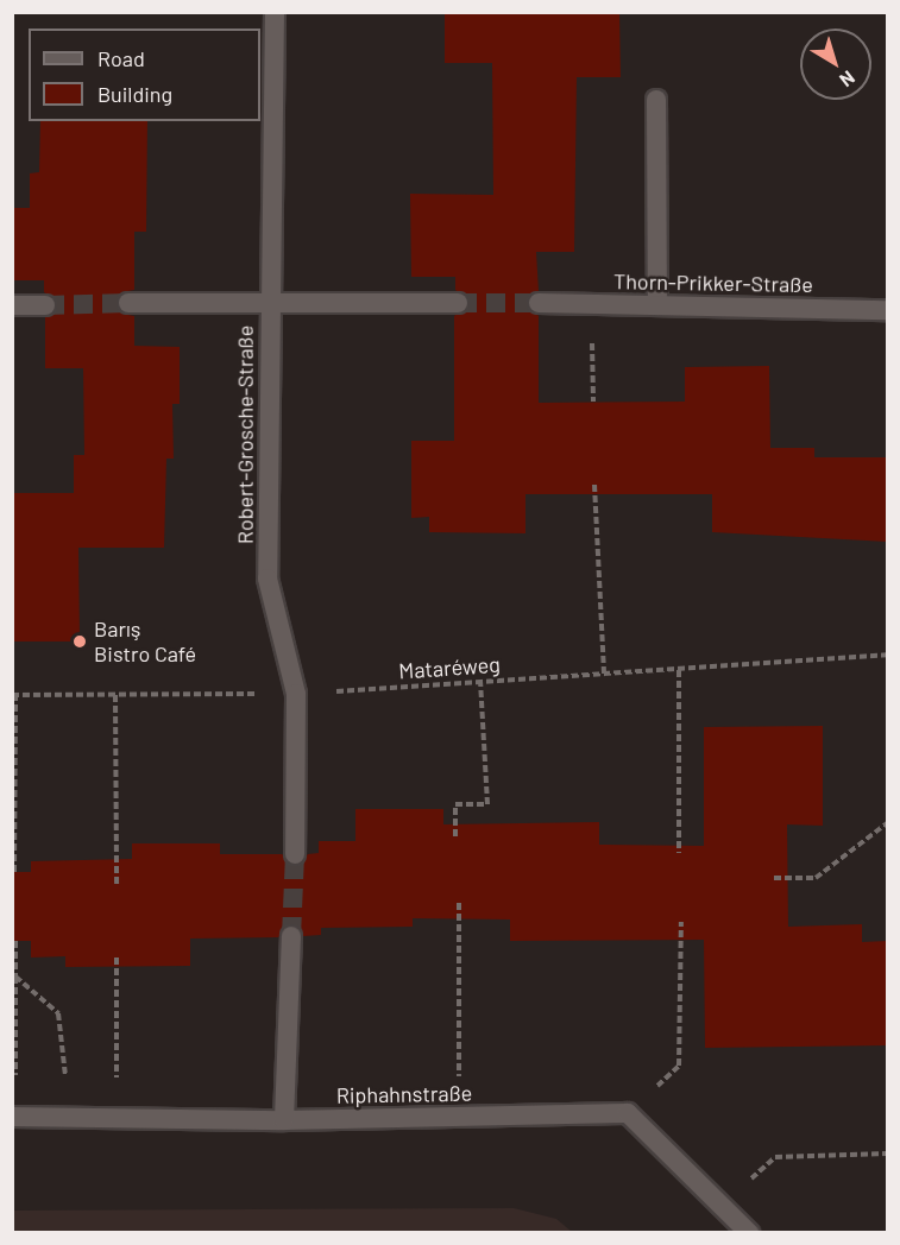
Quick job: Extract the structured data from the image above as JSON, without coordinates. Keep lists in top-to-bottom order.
{
  "streets": {
    "street": ["Thorn-Prikker-Straße", "Robert-Grosche-Straße", "Riphahnstraße"],
    "path": ["Mataréweg"]
  },
  "crossings": [
    ["Robert-Grosche-Straße", "Mataréweg"]
  ],
  "places": ["Barış Bistro Café"],
  "legend": ["Road", "Building"],
  "north": "bottom right"
}
